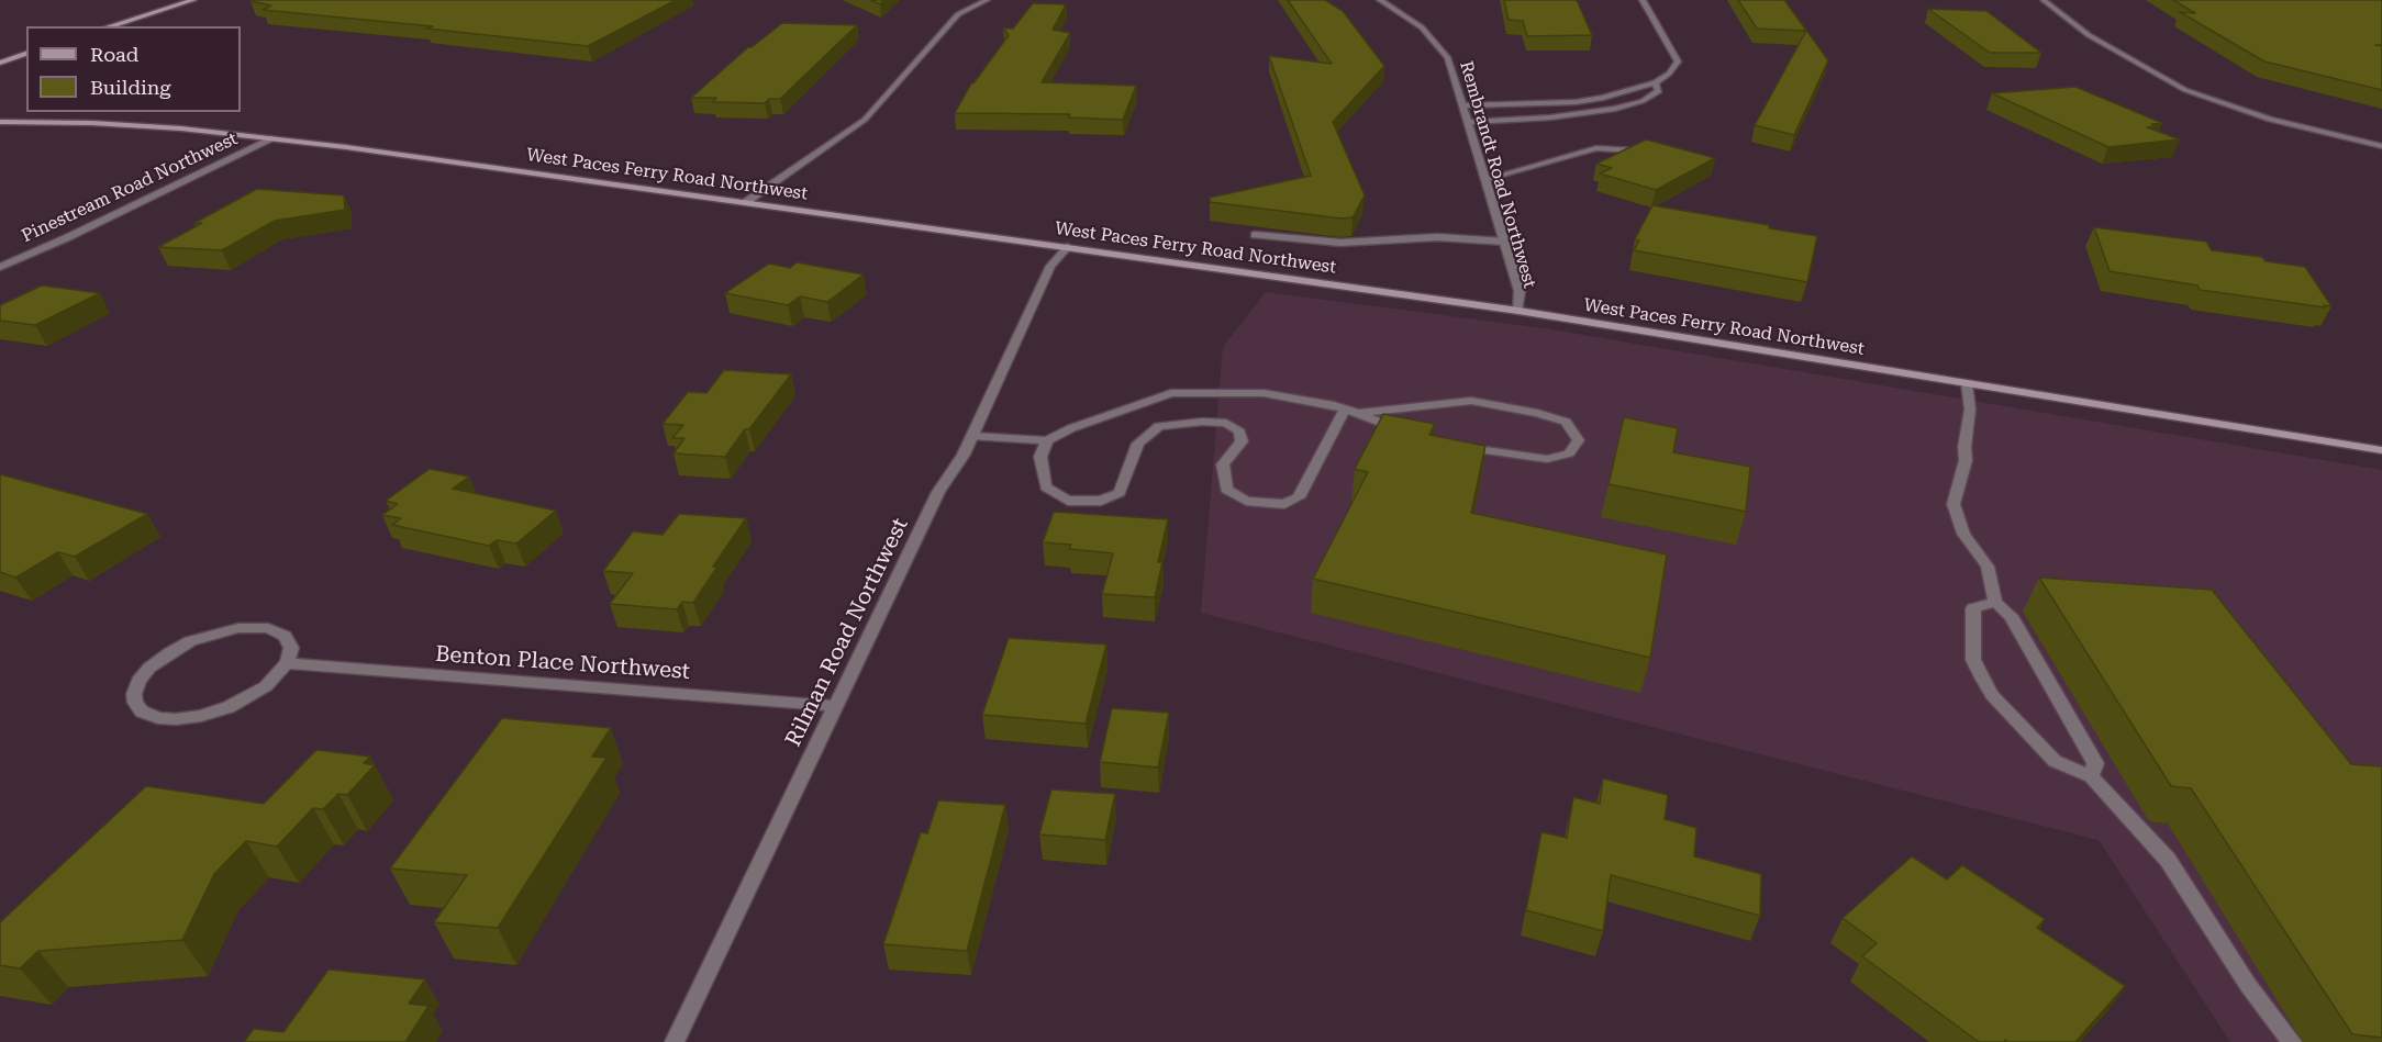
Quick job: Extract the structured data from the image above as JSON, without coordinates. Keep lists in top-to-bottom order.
{
  "streets": {
    "main road": ["West Paces Ferry Road Northwest"],
    "street": [
      "Rembrandt Road Northwest",
      "Pinestream Road Northwest",
      "Rilman Road Northwest",
      "Benton Place Northwest"
    ]
  },
  "crossings": [
    ["West Paces Ferry Road Northwest", "Rembrandt Road Northwest"],
    ["West Paces Ferry Road Northwest", "Pinestream Road Northwest"],
    ["West Paces Ferry Road Northwest", "Rilman Road Northwest"],
    ["Rilman Road Northwest", "Benton Place Northwest"]
  ],
  "legend": ["Road", "Building"]
}
